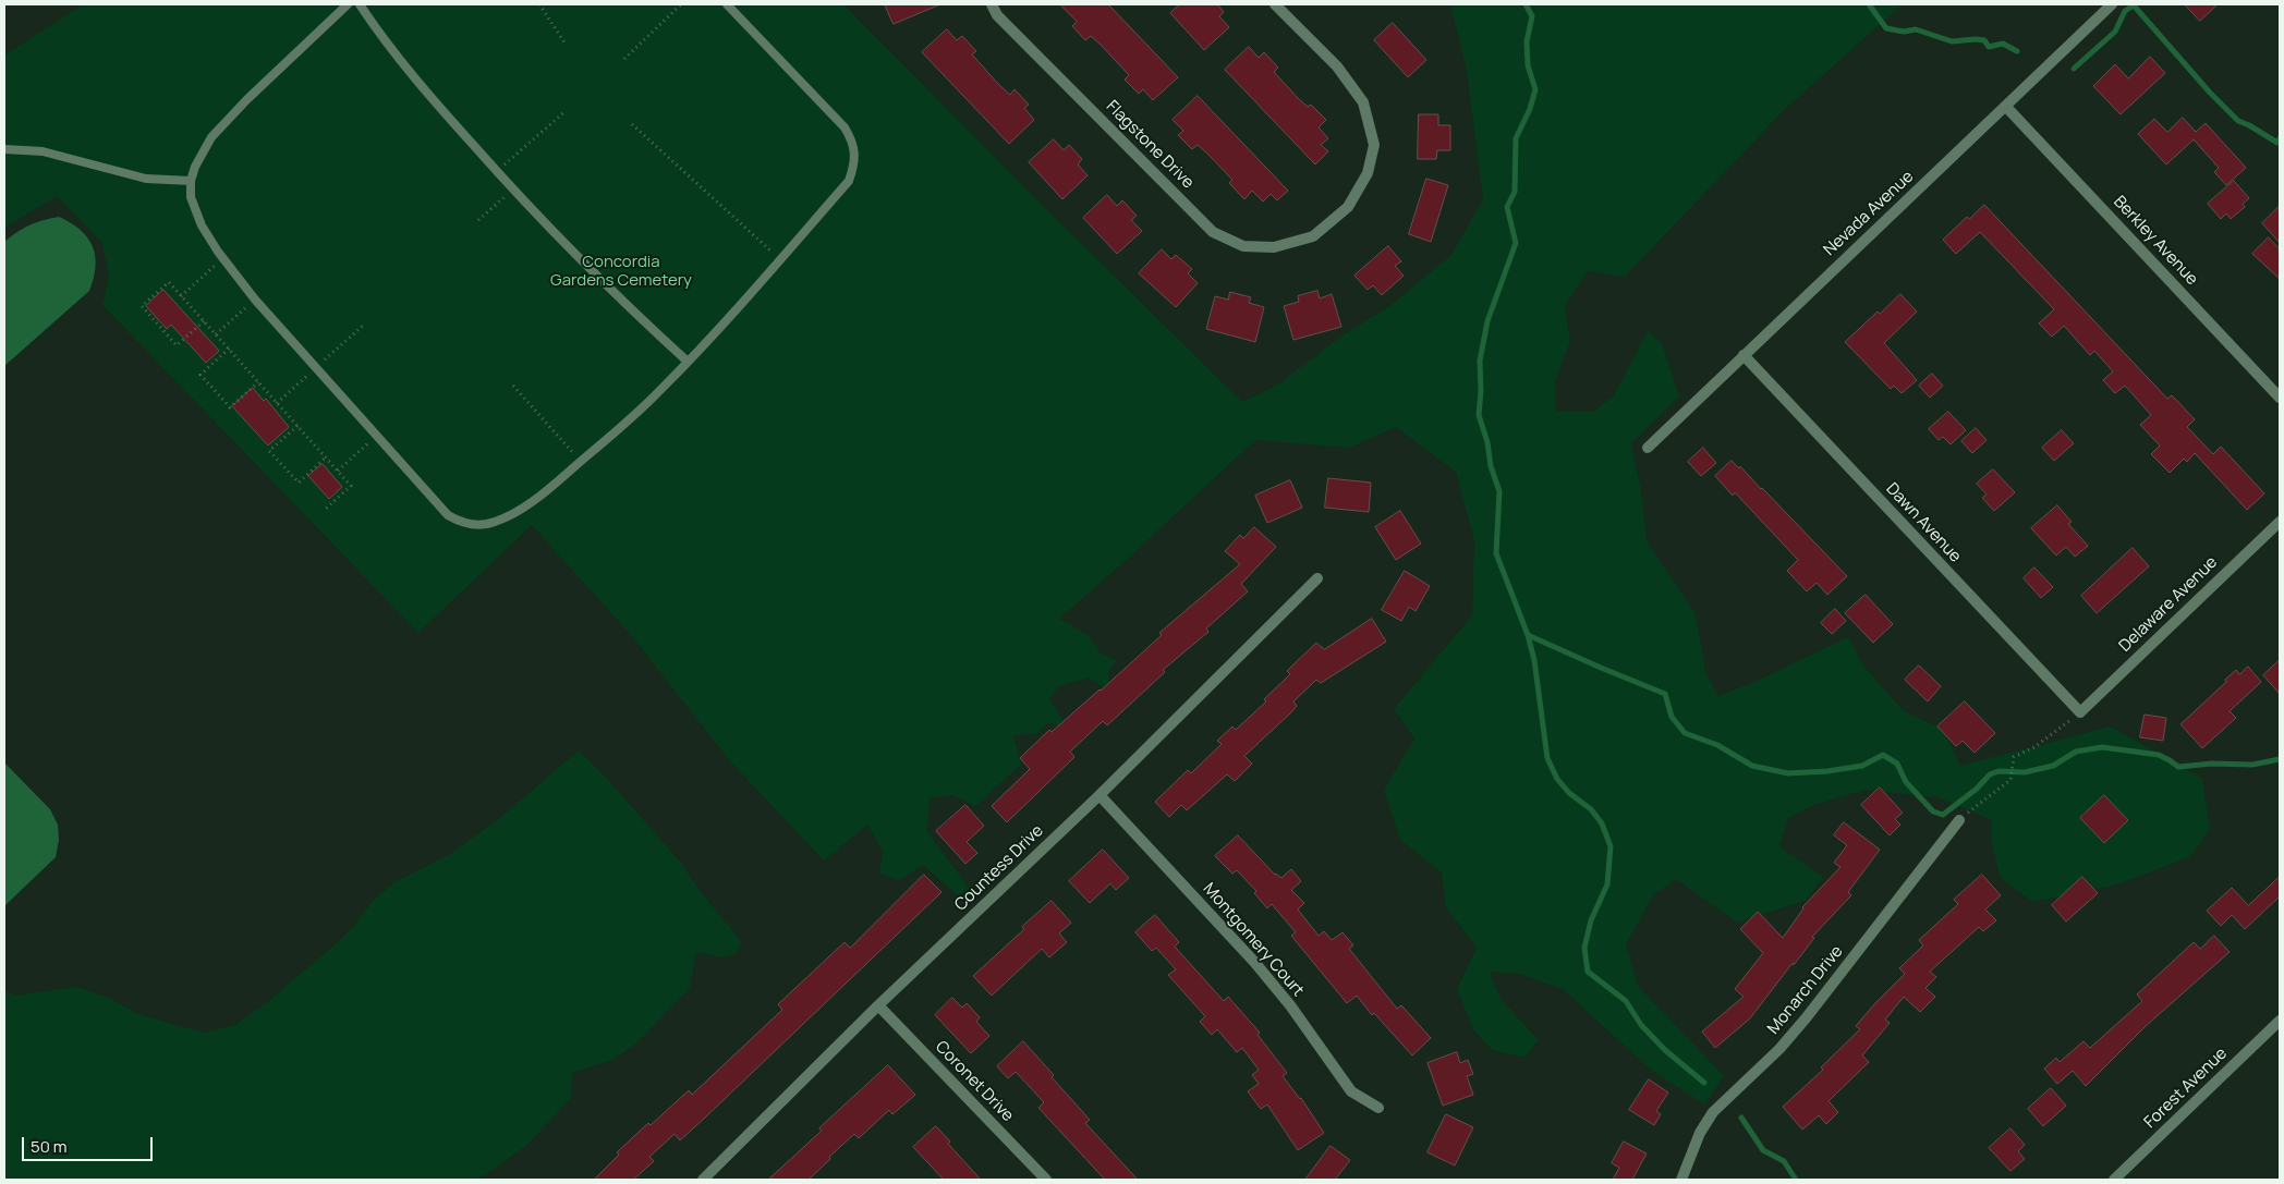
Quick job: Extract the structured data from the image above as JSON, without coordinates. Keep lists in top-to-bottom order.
{
  "streets": {
    "street": [
      "Flagstone Drive",
      "Nevada Avenue",
      "Berkley Avenue",
      "Dawn Avenue",
      "Delaware Avenue",
      "Countess Drive",
      "Montgomery Court",
      "Monarch Drive",
      "Coronet Drive",
      "Forest Avenue"
    ]
  },
  "crossings": [
    ["Nevada Avenue", "Berkley Avenue"],
    ["Nevada Avenue", "Dawn Avenue"],
    ["Dawn Avenue", "Delaware Avenue"],
    ["Countess Drive", "Montgomery Court"],
    ["Countess Drive", "Coronet Drive"]
  ],
  "parks": ["Concordia Gardens Cemetery"],
  "scale_bar": "50 m"
}
